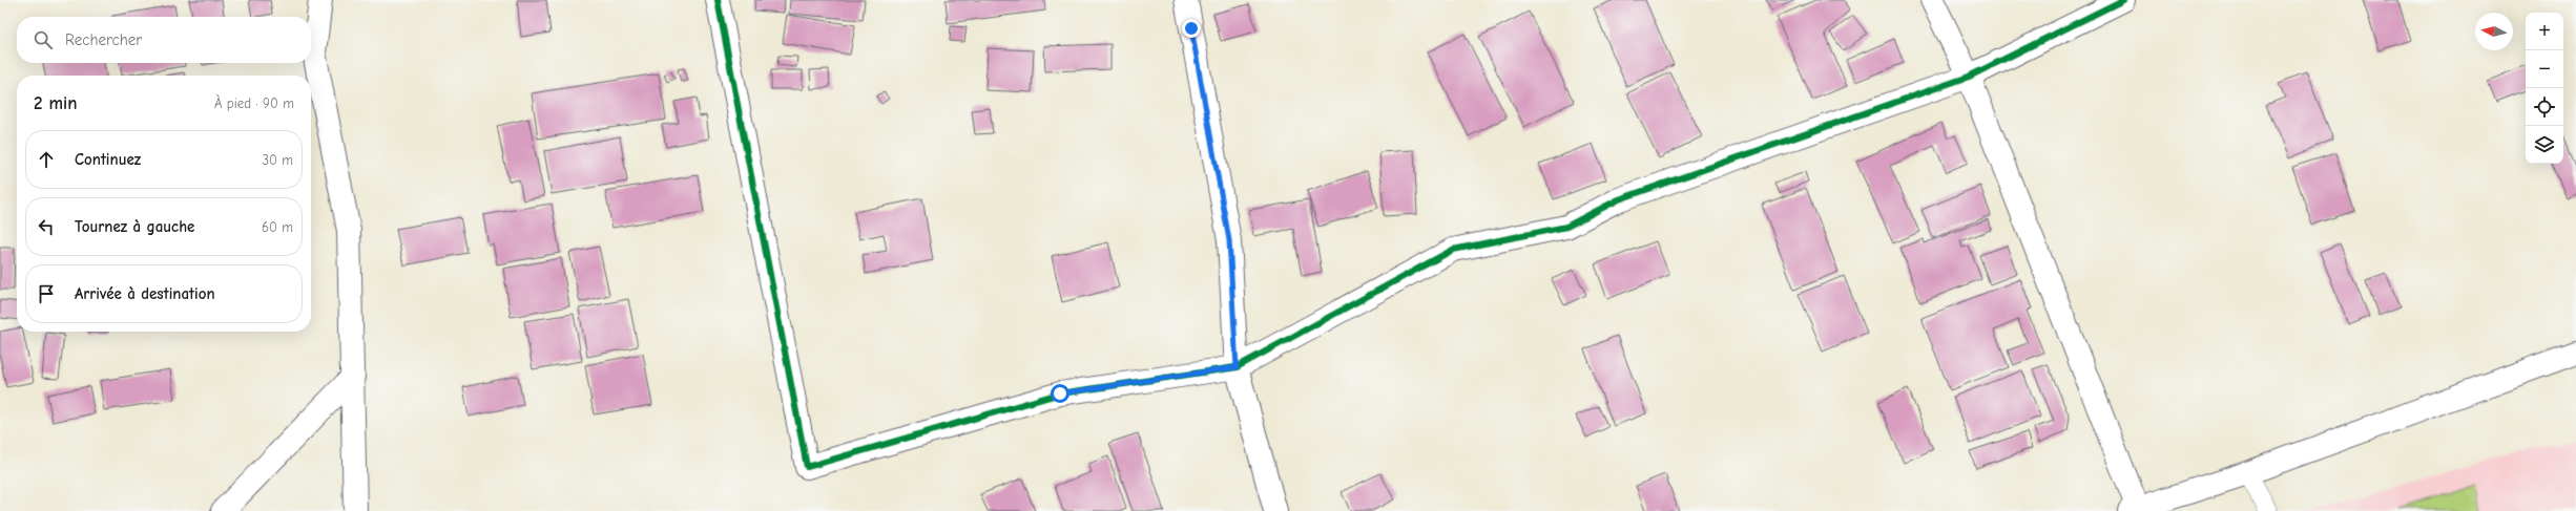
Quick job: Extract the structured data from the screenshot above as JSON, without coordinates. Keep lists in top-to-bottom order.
{
  "north": "left",
  "page": {
    "map_buttons": ["+", "−"],
    "search": "Rechercher",
    "heading": ["2 min", "À pied · 90 m"],
    "list": [
      ["Continuez", "30 m"],
      ["Tournez à gauche", "60 m"],
      "Arrivée à destination"
    ]
  }
}
